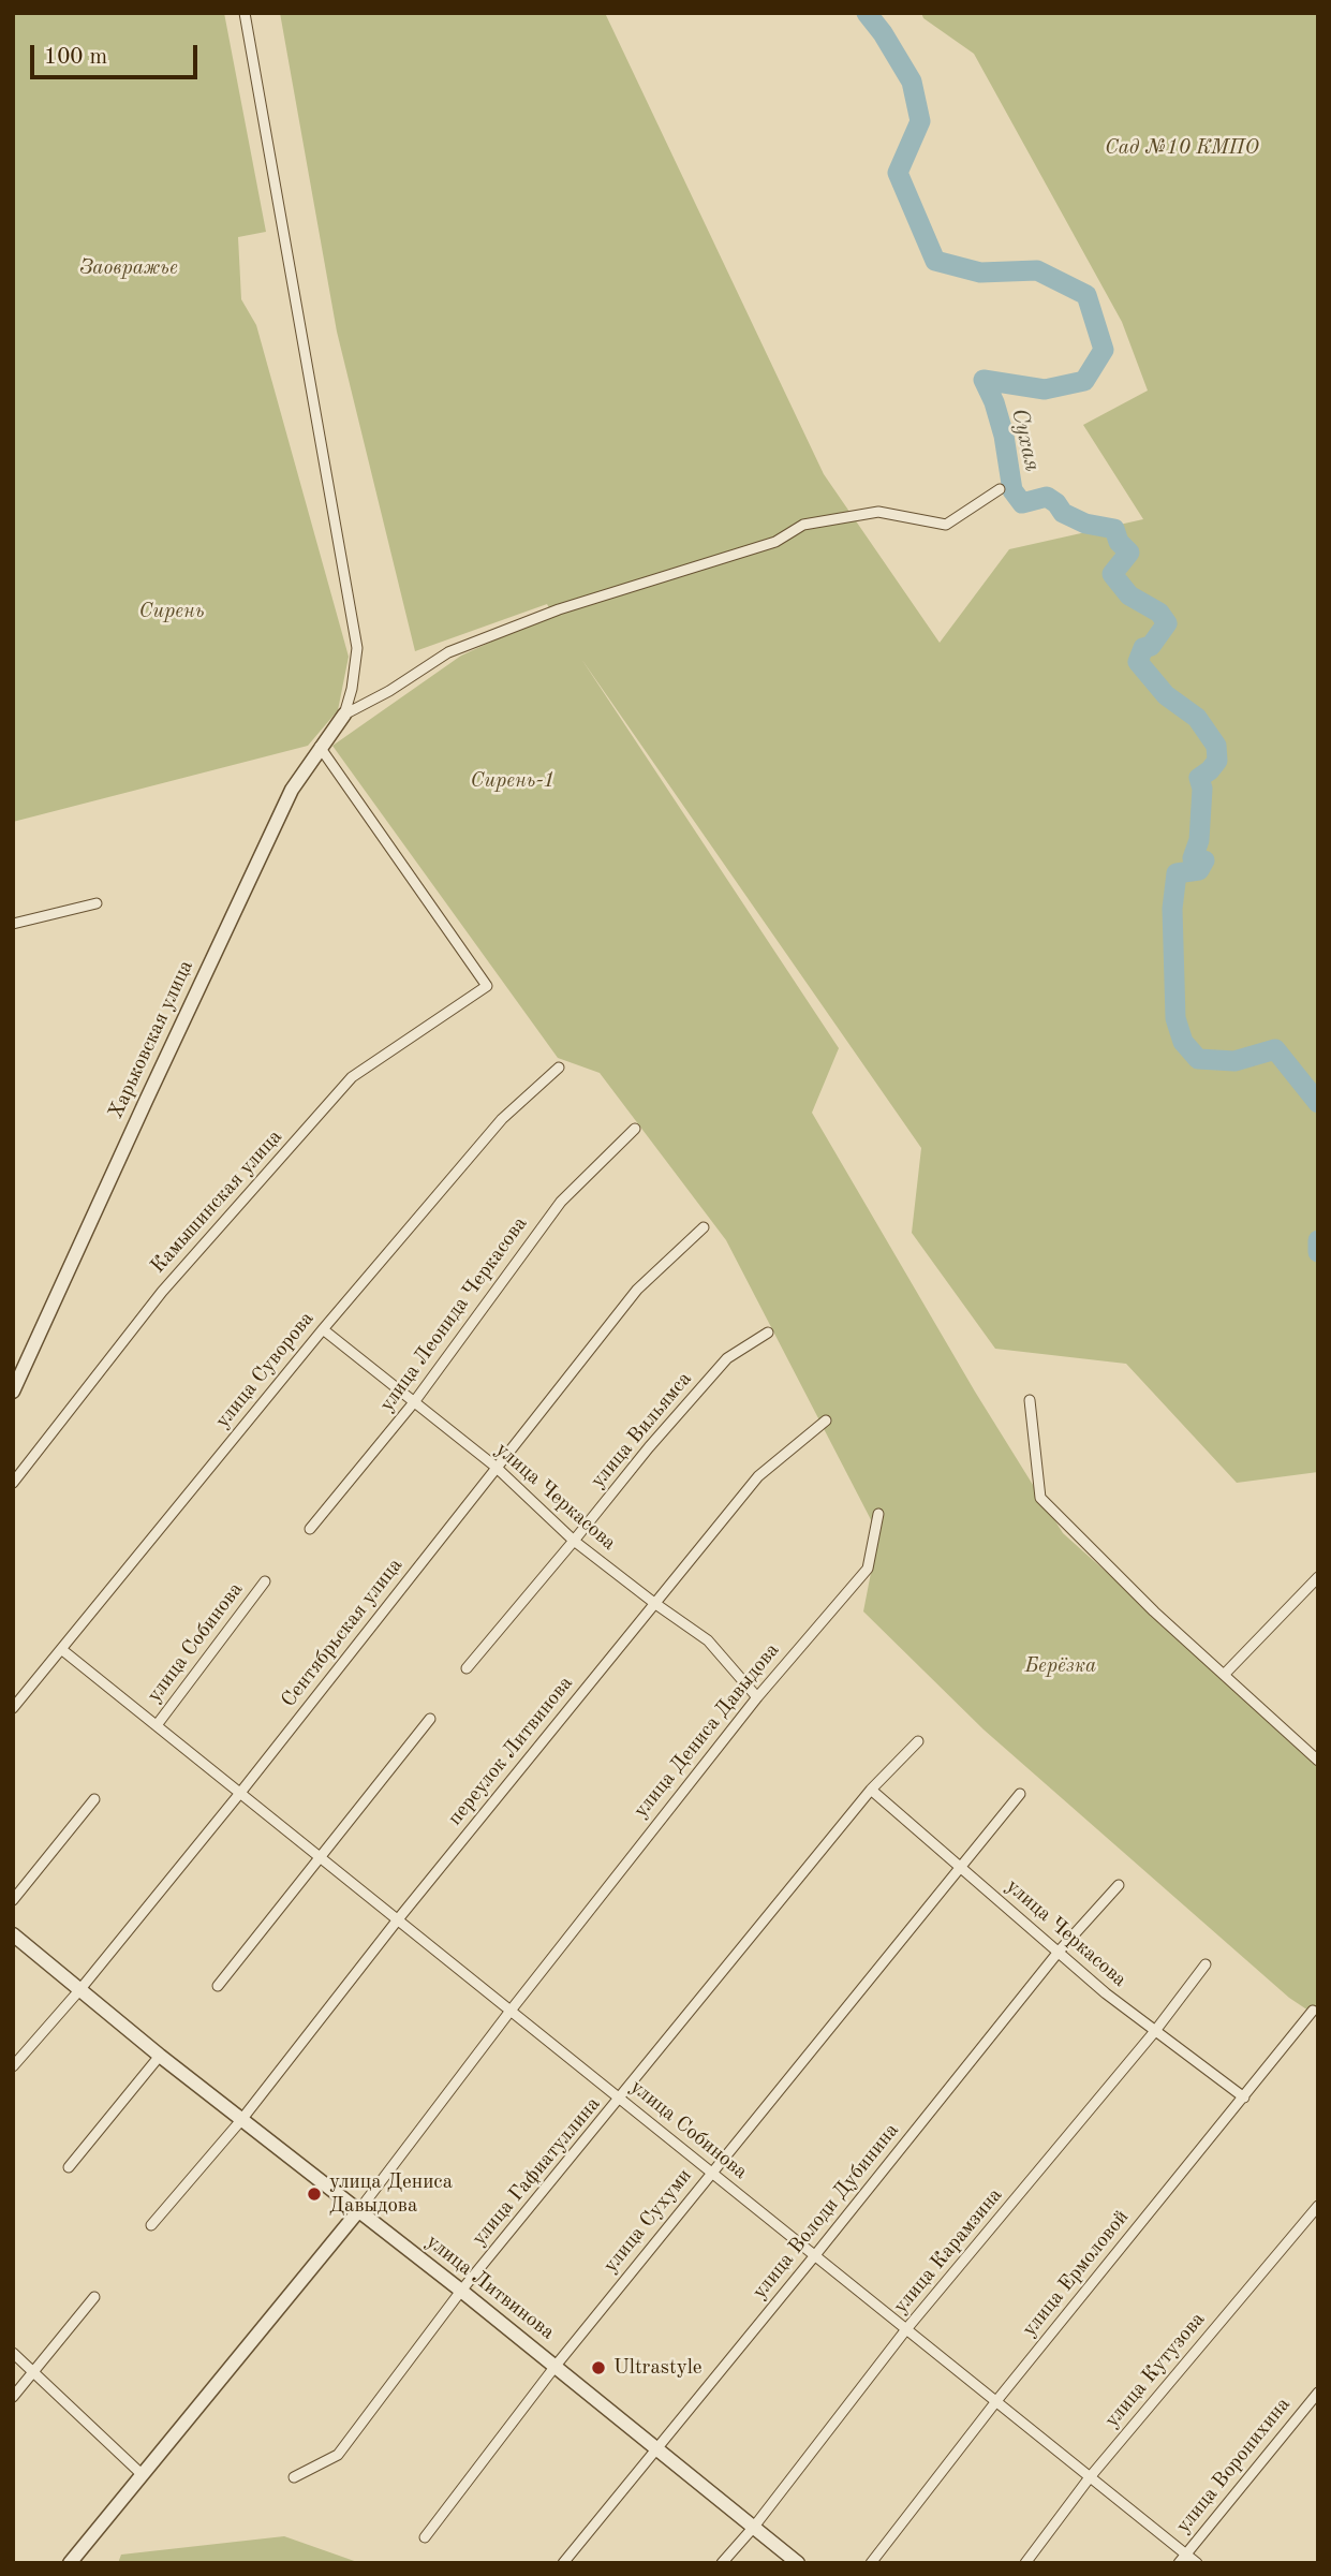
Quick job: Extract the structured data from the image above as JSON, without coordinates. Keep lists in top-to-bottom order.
{
  "streets": {
    "street": [
      "Харьковская улица",
      "Камышинская улица",
      "улица Леонида Черкасова",
      "улица Суворова",
      "улица Вильямса",
      "улица Черкасова",
      "Сентябрьская улица",
      "улица Собинова",
      "улица Дениса Давыдова",
      "переулок Литвинова",
      "улица Гафиатуллина",
      "улица Володи Дубинина",
      "улица Сухуми",
      "улица Карамзина",
      "улица Ермоловой",
      "улица Литвинова",
      "улица Кутузова",
      "улица Воронихина"
    ]
  },
  "crossings": [
    ["Харьковская улица", "Камышинская улица"],
    ["улица Леонида Черкасова", "улица Черкасова"],
    ["улица Суворова", "улица Черкасова"],
    ["улица Суворова", "улица Собинова"],
    ["улица Вильямса", "улица Черкасова"],
    ["улица Черкасова", "Сентябрьская улица"],
    ["улица Черкасова", "улица Дениса Давыдова"],
    ["улица Черкасова", "переулок Литвинова"],
    ["улица Черкасова", "улица Гафиатуллина"],
    ["улица Черкасова", "улица Володи Дубинина"],
    ["улица Черкасова", "улица Сухуми"],
    ["улица Черкасова", "улица Карамзина"],
    ["улица Черкасова", "улица Ермоловой"],
    ["Сентябрьская улица", "улица Собинова"],
    ["Сентябрьская улица", "улица Литвинова"],
    ["улица Собинова", "улица Дениса Давыдова"],
    ["улица Собинова", "переулок Литвинова"],
    ["улица Собинова", "улица Гафиатуллина"],
    ["улица Собинова", "улица Володи Дубинина"],
    ["улица Собинова", "улица Сухуми"],
    ["улица Собинова", "улица Карамзина"],
    ["улица Собинова", "улица Ермоловой"],
    ["улица Собинова", "улица Кутузова"],
    ["улица Собинова", "улица Воронихина"],
    ["улица Дениса Давыдова", "улица Литвинова"],
    ["переулок Литвинова", "улица Литвинова"],
    ["улица Гафиатуллина", "улица Литвинова"],
    ["улица Володи Дубинина", "улица Литвинова"],
    ["улица Сухуми", "улица Литвинова"],
    ["улица Карамзина", "улица Литвинова"]
  ],
  "water": ["Сухая"],
  "parks": [
    "Сад №10 КМПО",
    "Заовражье",
    "Сирень",
    "Сирень-1",
    "Берёзка"
  ],
  "places": ["улица Дениса Давыдова", "Ultrastyle"],
  "scale_bar": "100 m"
}
